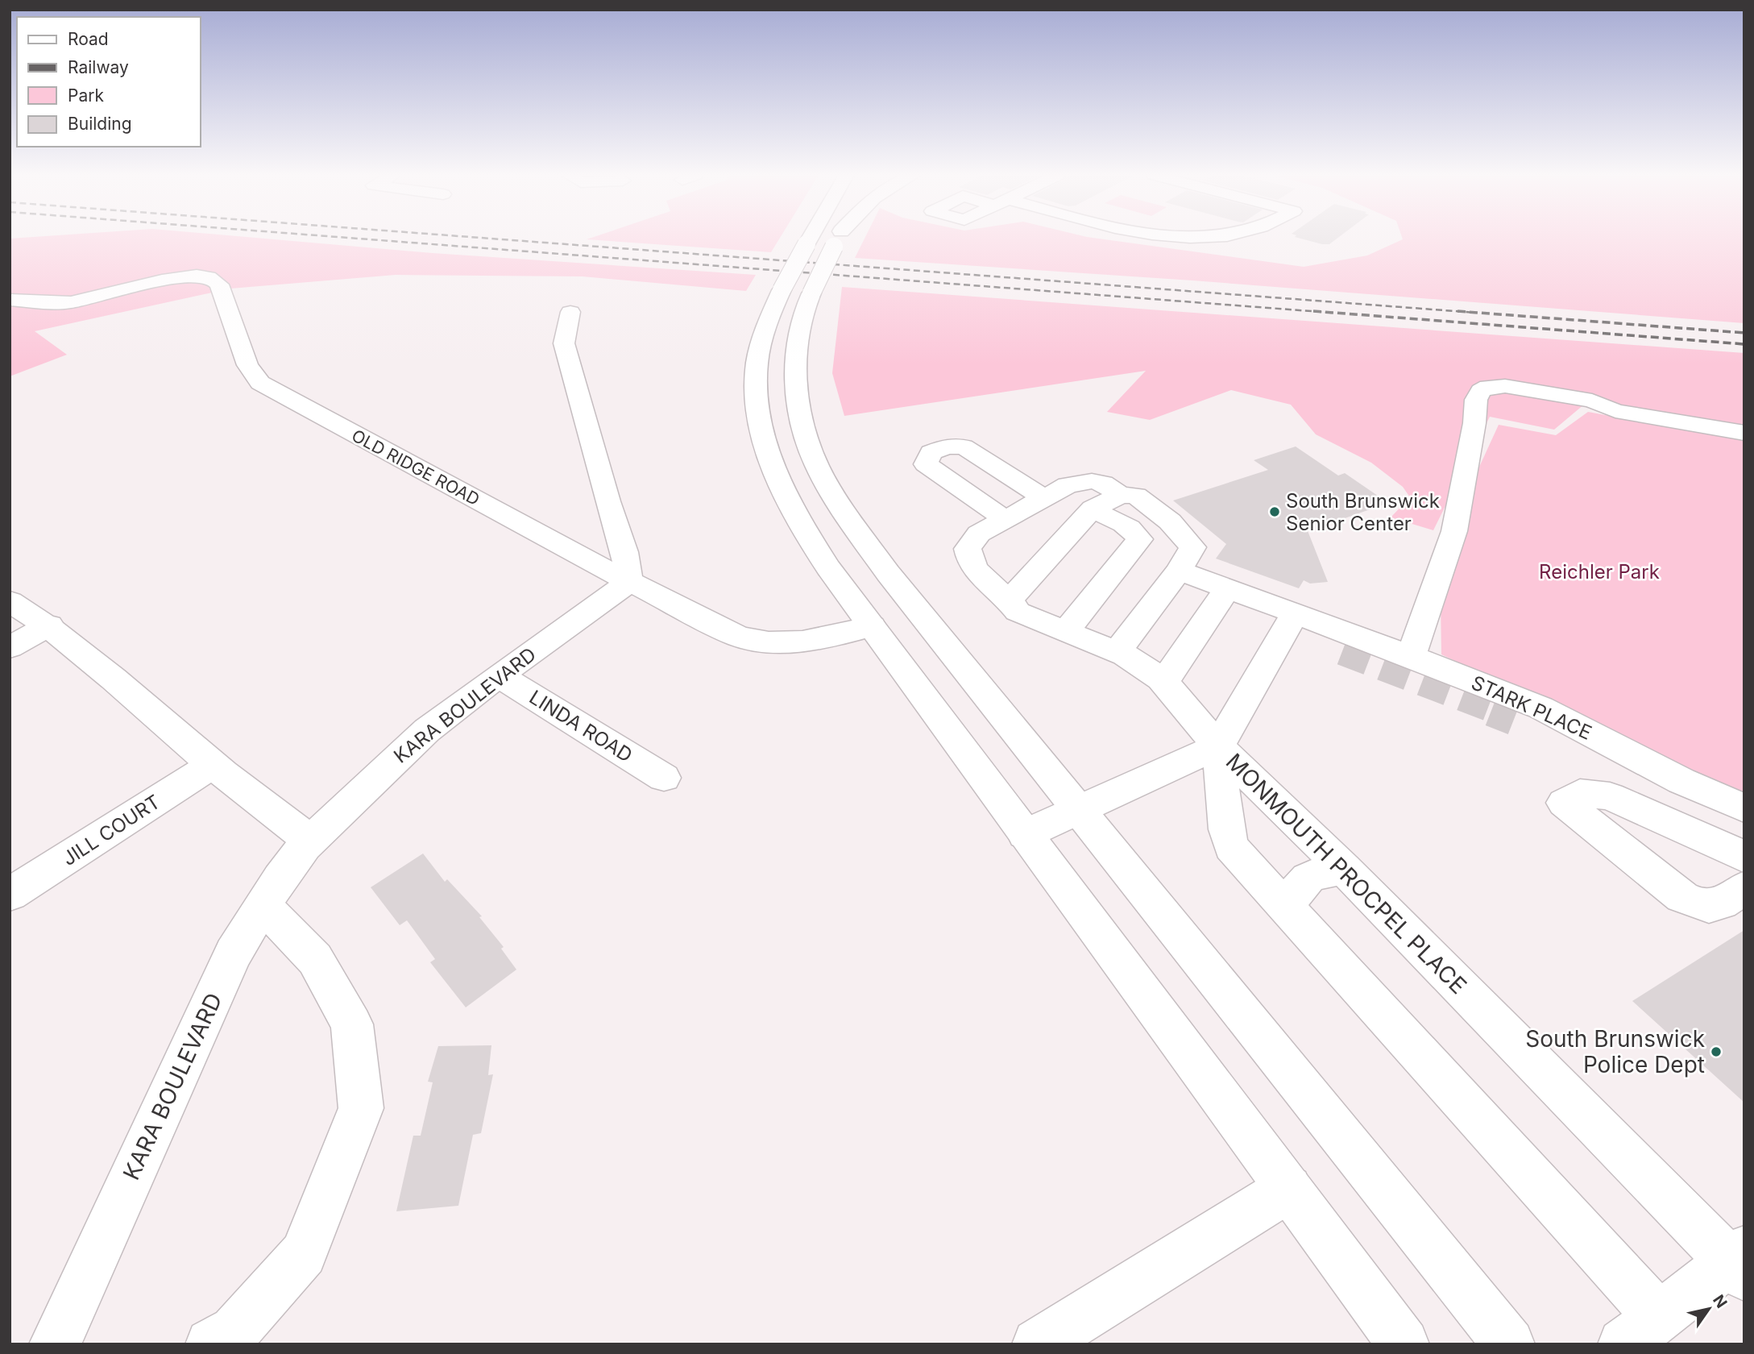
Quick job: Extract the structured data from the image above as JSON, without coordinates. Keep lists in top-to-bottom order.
{
  "streets": {
    "street": [
      "OLD RIDGE ROAD",
      "KARA BOULEVARD",
      "STARK PLACE",
      "LINDA ROAD",
      "JILL COURT",
      "MONMOUTH PROCPEL PLACE"
    ]
  },
  "crossings": [
    ["OLD RIDGE ROAD", "KARA BOULEVARD"],
    ["KARA BOULEVARD", "LINDA ROAD"]
  ],
  "parks": ["Reichler Park"],
  "places": ["South Brunswick Senior Center", "South Brunswick Police Dept"],
  "legend": [
    "Road",
    "Railway",
    "Park",
    "Building"
  ],
  "north": "top right"
}
